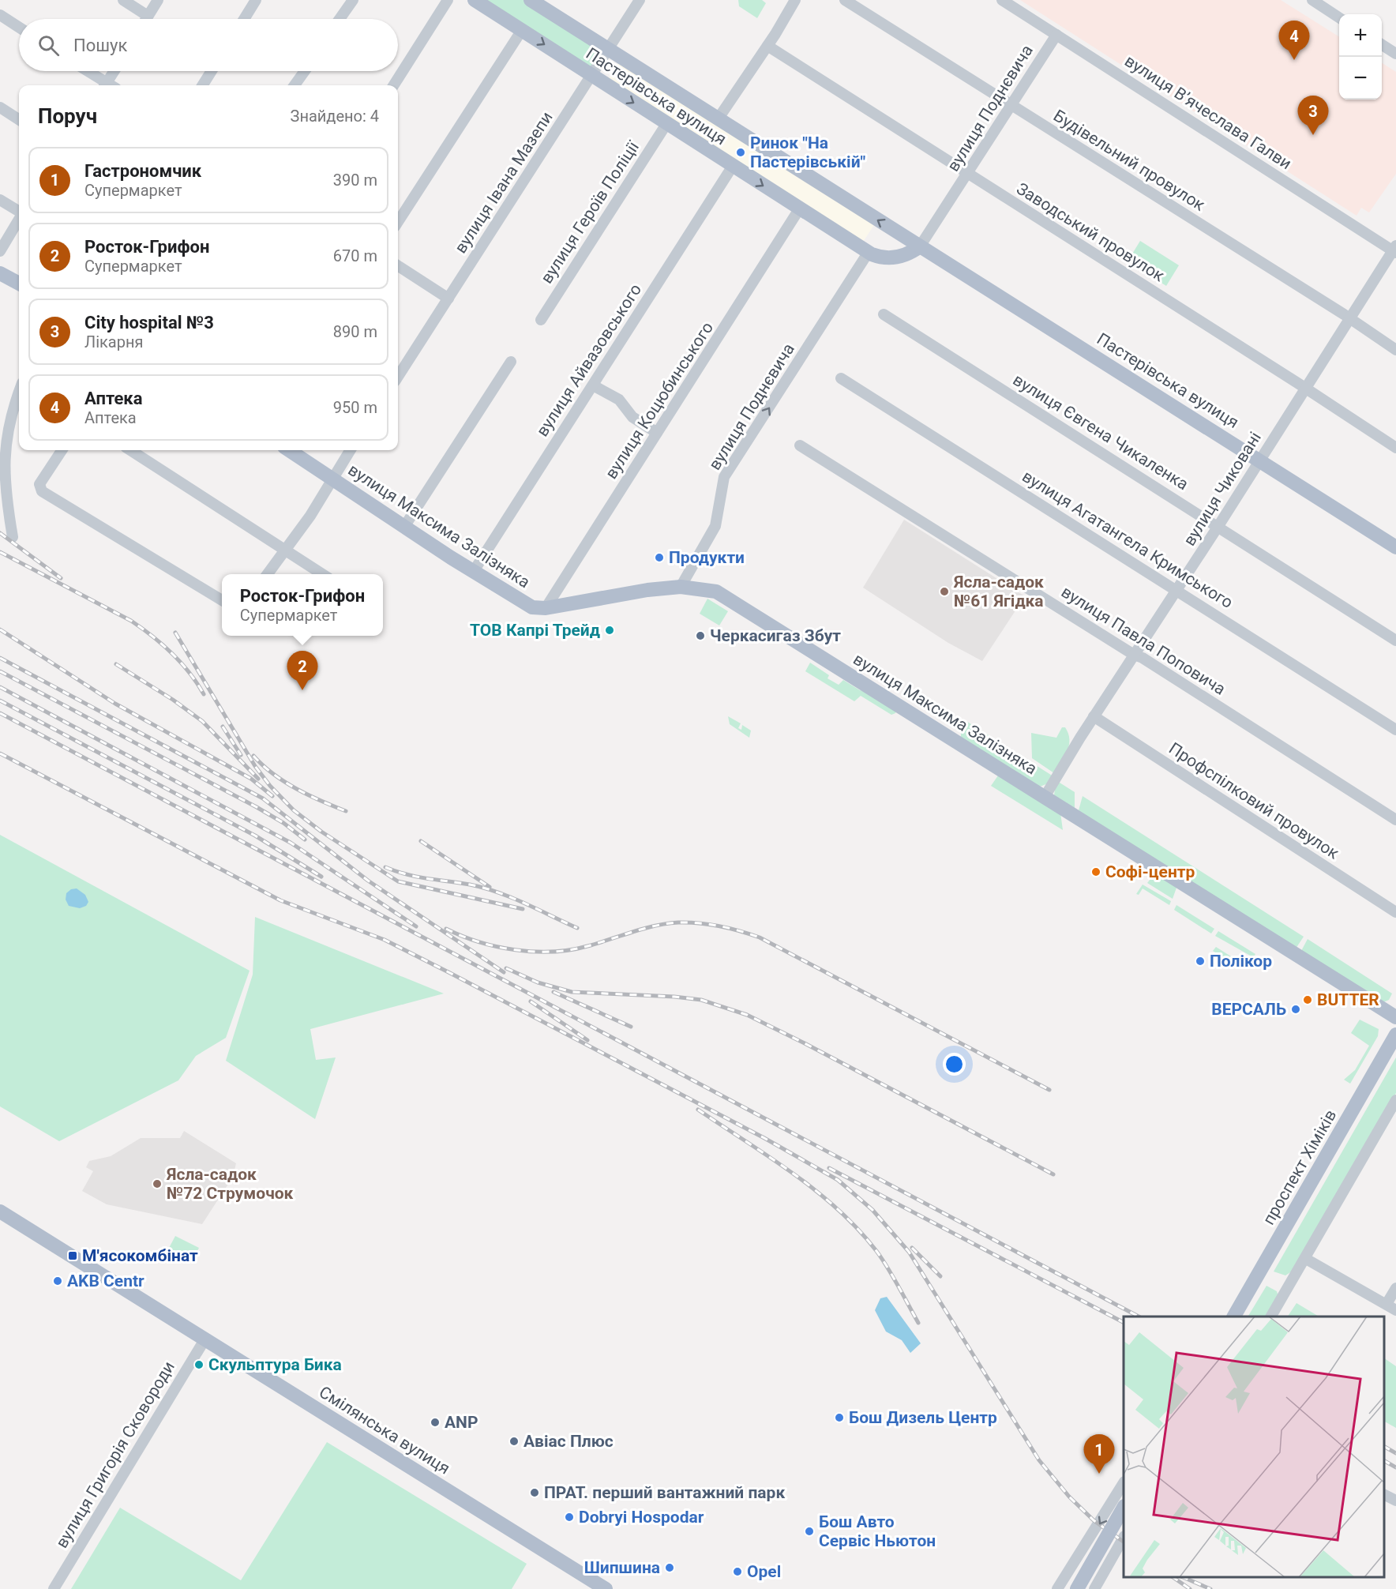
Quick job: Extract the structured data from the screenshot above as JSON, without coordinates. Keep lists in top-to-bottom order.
{
  "streets": {
    "main road": [
      "Пастерівська вулиця",
      "вулиця Максима Залізняка",
      "проспект Хіміків",
      "Смілянська вулиця"
    ],
    "street": [
      "вулиця Поднєвича",
      "вулиця Вʼячеслава Галви",
      "Будівельний провулок",
      "вулиця Івана Мазепи",
      "вулиця Героїв Поліції",
      "Заводський провулок",
      "вулиця Айвазовського",
      "вулиця Коцюбинського",
      "вулиця Євгена Чикаленка",
      "вулиця Чиковані",
      "вулиця Агатангела Кримського",
      "вулиця Павла Поповича",
      "Профспілковий провулок",
      "вулиця Григорія Сковороди"
    ]
  },
  "crossings": [
    ["Пастерівська вулиця", "вулиця Поднєвича"],
    ["Пастерівська вулиця", "вулиця Івана Мазепи"],
    ["Пастерівська вулиця", "вулиця Героїв Поліції"],
    ["Пастерівська вулиця", "вулиця Айвазовського"],
    ["Пастерівська вулиця", "вулиця Коцюбинського"],
    ["Пастерівська вулиця", "вулиця Чиковані"],
    ["вулиця Поднєвича", "вулиця Вʼячеслава Галви"],
    ["вулиця Поднєвича", "Будівельний провулок"],
    ["вулиця Поднєвича", "Заводський провулок"],
    ["вулиця Поднєвича", "вулиця Максима Залізняка"],
    ["вулиця Вʼячеслава Галви", "вулиця Чиковані"],
    ["Будівельний провулок", "вулиця Чиковані"],
    ["Заводський провулок", "вулиця Чиковані"],
    ["вулиця Айвазовського", "вулиця Максима Залізняка"],
    ["вулиця Коцюбинського", "вулиця Максима Залізняка"],
    ["вулиця Євгена Чикаленка", "вулиця Чиковані"],
    ["вулиця Чиковані", "вулиця Максима Залізняка"],
    ["вулиця Чиковані", "вулиця Агатангела Кримського"],
    ["вулиця Чиковані", "вулиця Павла Поповича"],
    ["вулиця Чиковані", "Профспілковий провулок"],
    ["Смілянська вулиця", "вулиця Григорія Сковороди"]
  ],
  "one_way": ["вулиця Поднєвича"],
  "places": {
    "other": [
      "Ринок \"На Пастерівській\"",
      "Продукти",
      "Ясла-садок №61 Ягідка",
      "ТОВ Капрі Трейд",
      "Черкасигаз Збут",
      "Софі-центр",
      "Полікор",
      "BUTTER",
      "ВЕРСАЛЬ",
      "Ясла-садок №72 Струмочок",
      "AKB Centr",
      "Cкульптура Бика",
      "Бош Дизель Центр",
      "ANP",
      "Авіас Плюс",
      "ПРАТ. перший вантажний парк",
      "Dobryi Hospodar",
      "Бош Авто Сервіс Ньютон",
      "Шипшина",
      "Opel"
    ],
    "transit": ["М'ясокомбінат"]
  },
  "page": {
    "map_buttons": ["+", "−"],
    "search": "Пошук",
    "pins": [
      "4",
      "3",
      "2",
      "1"
    ],
    "heading": ["Поруч", "Знайдено: 4"],
    "list": [
      {
        "mark": "1",
        "name": "Гастрономчик",
        "note": "Супермаркет",
        "value": "390 m"
      },
      {
        "mark": "2",
        "name": "Росток-Грифон",
        "note": "Супермаркет",
        "value": "670 m"
      },
      {
        "mark": "3",
        "name": "City hospital №3",
        "note": "Лікарня",
        "value": "890 m"
      },
      {
        "mark": "4",
        "name": "Аптека",
        "note": "Аптека",
        "value": "950 m"
      }
    ],
    "popup": ["Росток-Грифон", "Супермаркет"]
  }
}
